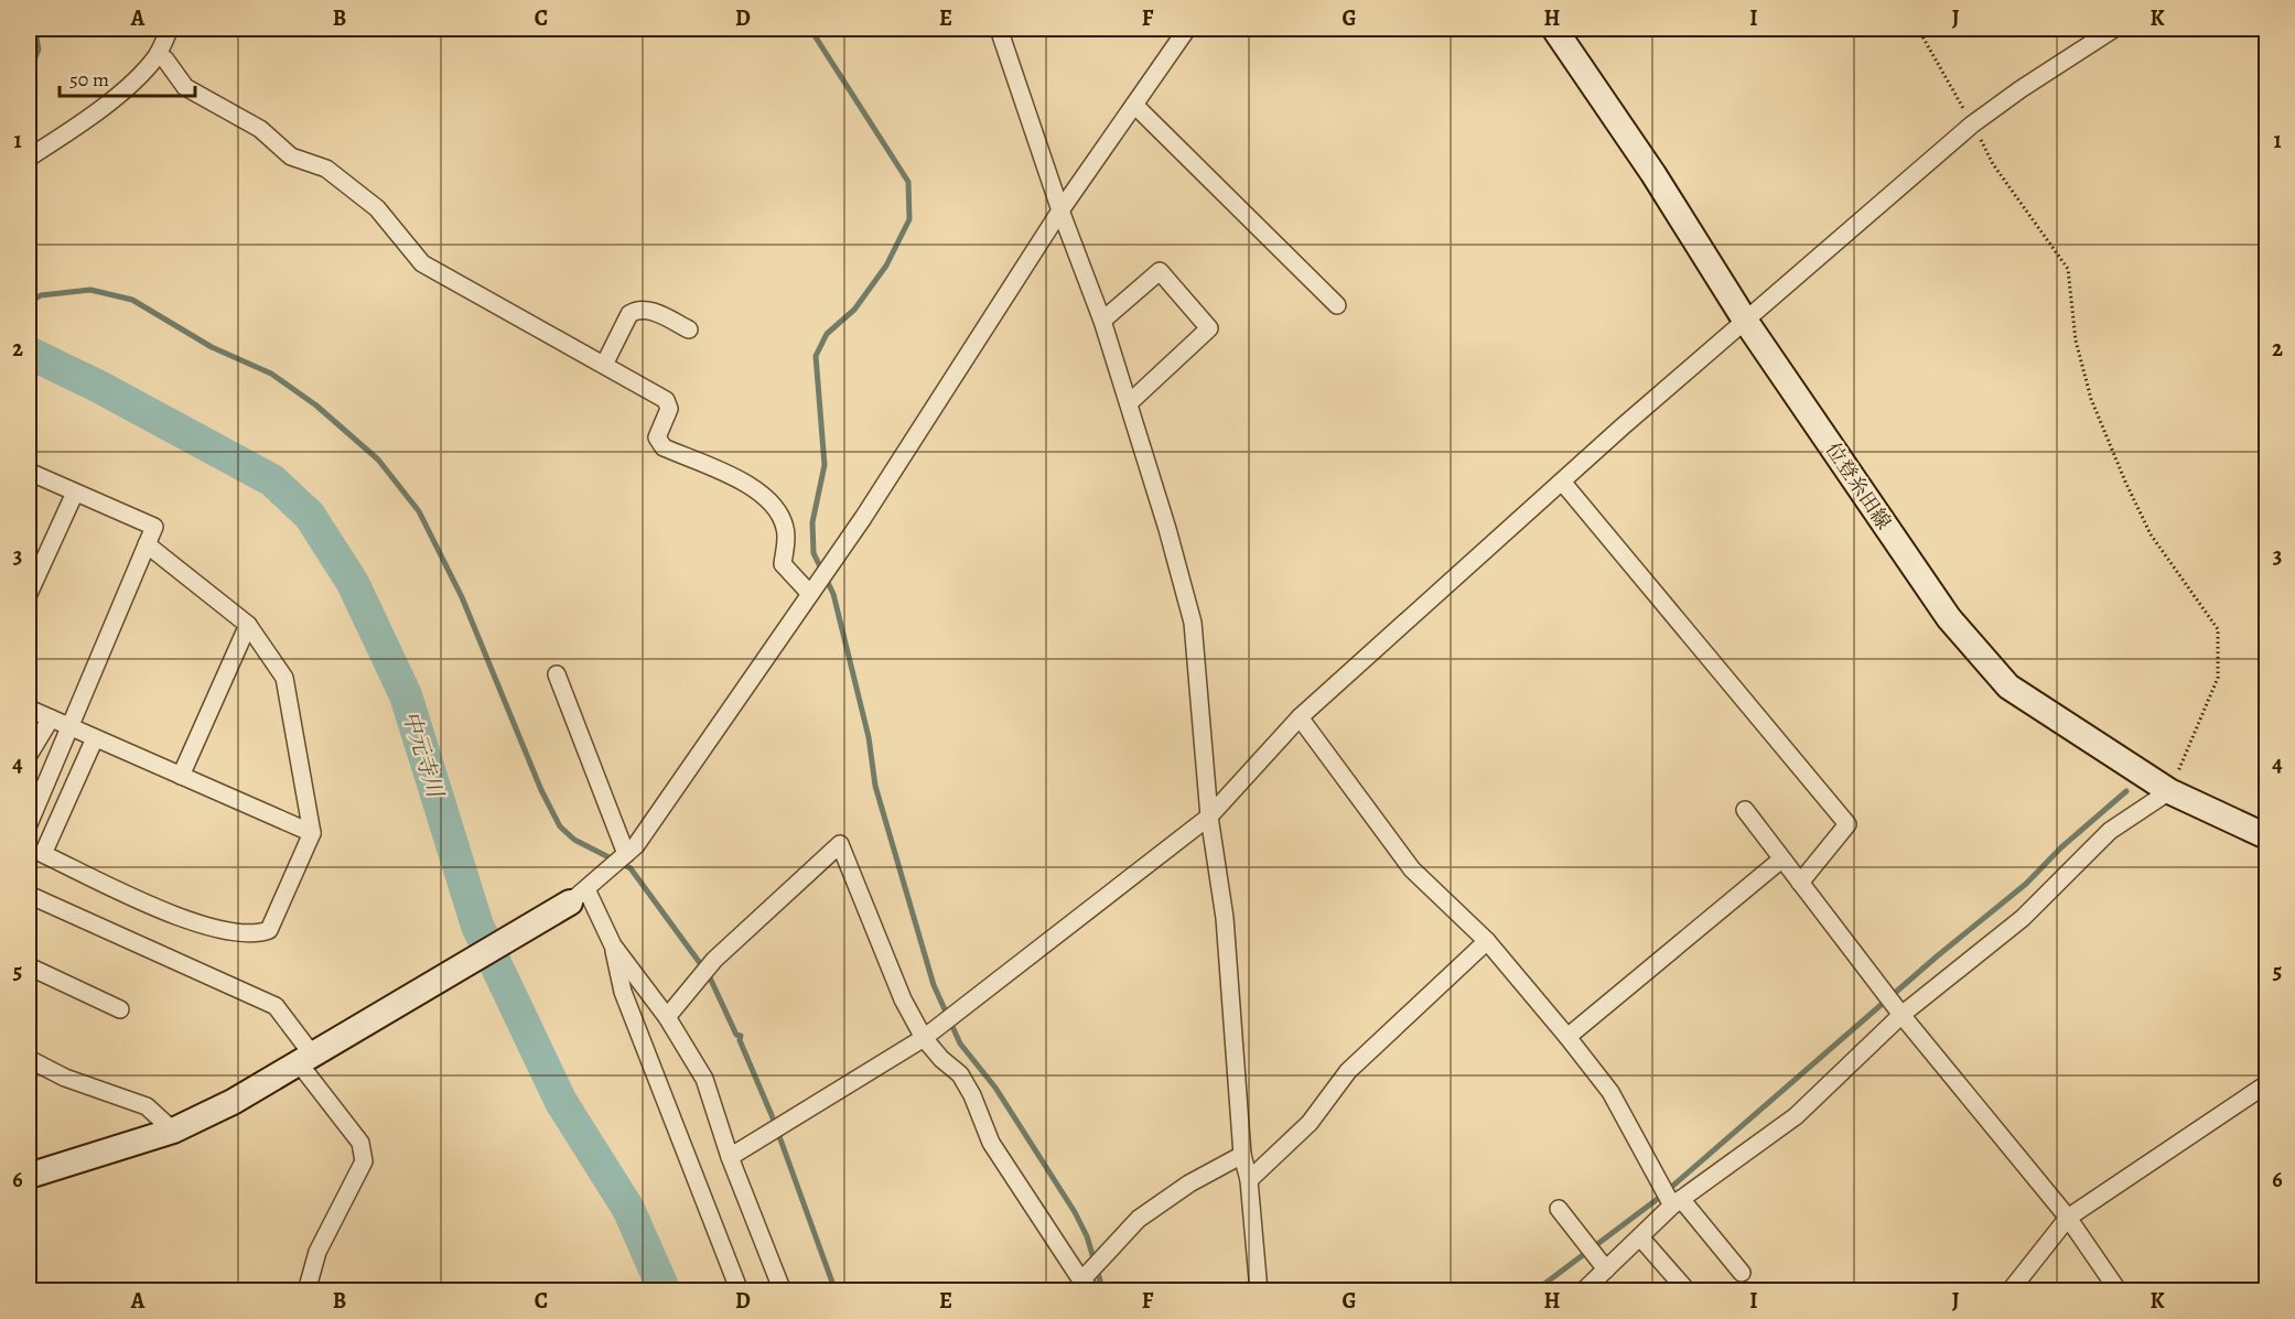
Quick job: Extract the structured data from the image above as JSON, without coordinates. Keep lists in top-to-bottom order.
{
  "streets": {
    "main road": ["位登糸田線"]
  },
  "water": ["中元寺川"],
  "scale_bar": "50 m",
  "grid": {
    "columns": [
      "A",
      "B",
      "C",
      "D",
      "E",
      "F",
      "G",
      "H",
      "I",
      "J",
      "K"
    ],
    "rows": [
      "1",
      "2",
      "3",
      "4",
      "5",
      "6"
    ]
  }
}
